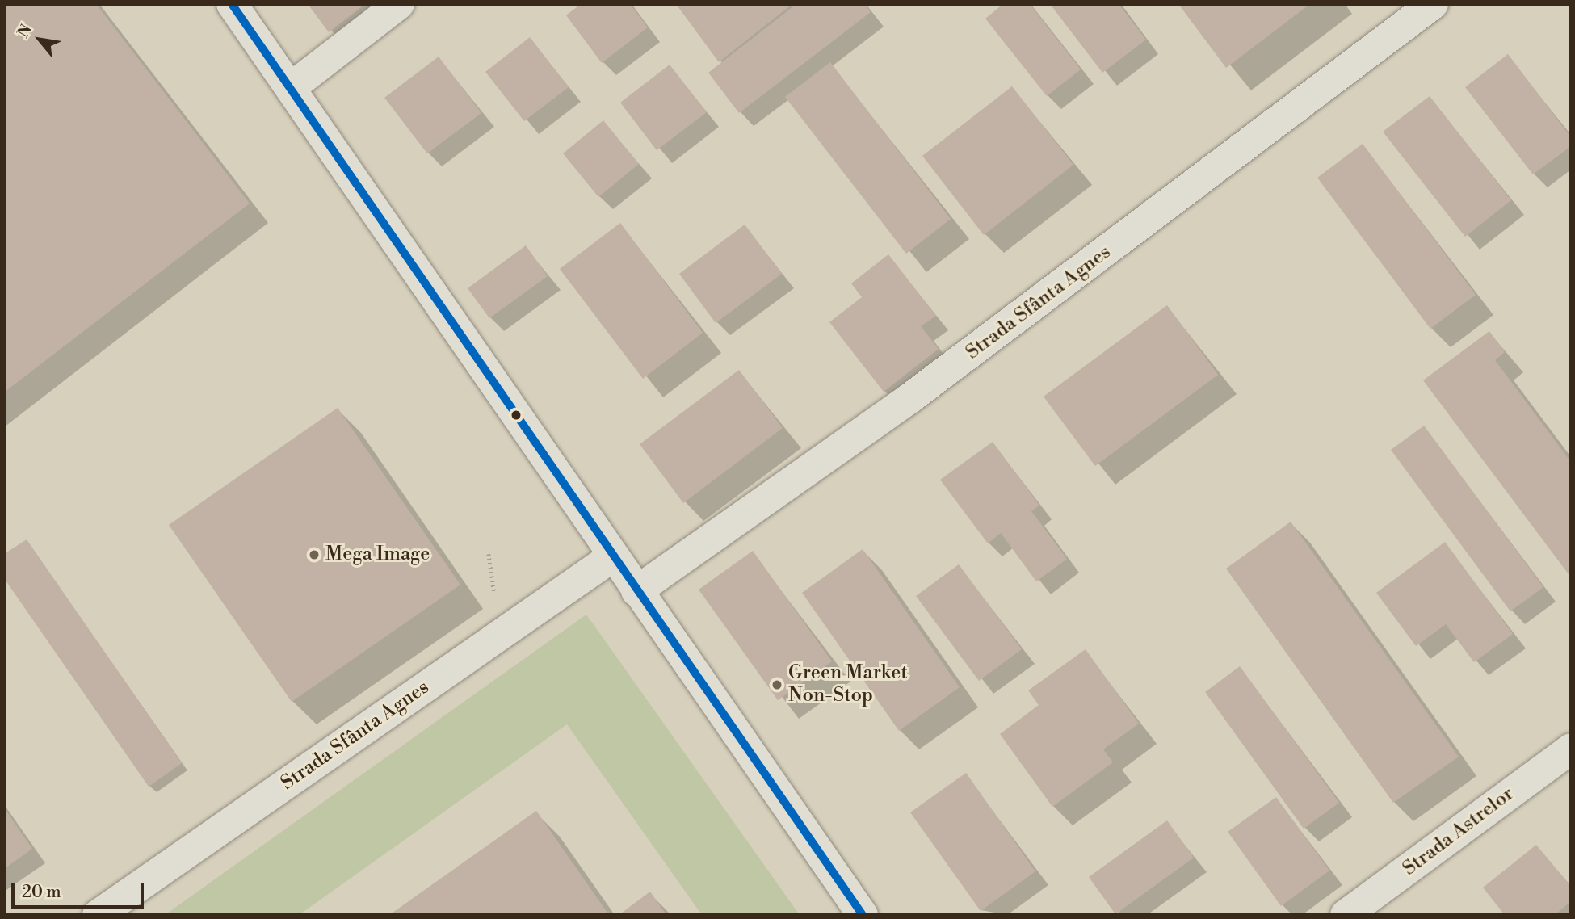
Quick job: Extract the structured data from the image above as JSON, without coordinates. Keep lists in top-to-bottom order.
{
  "streets": {
    "street": ["Strada Sfânta Agnes", "Strada Astrelor"]
  },
  "places": ["Mega Image", "Green Market Non-Stop"],
  "scale_bar": "20 m",
  "north": "top left"
}
